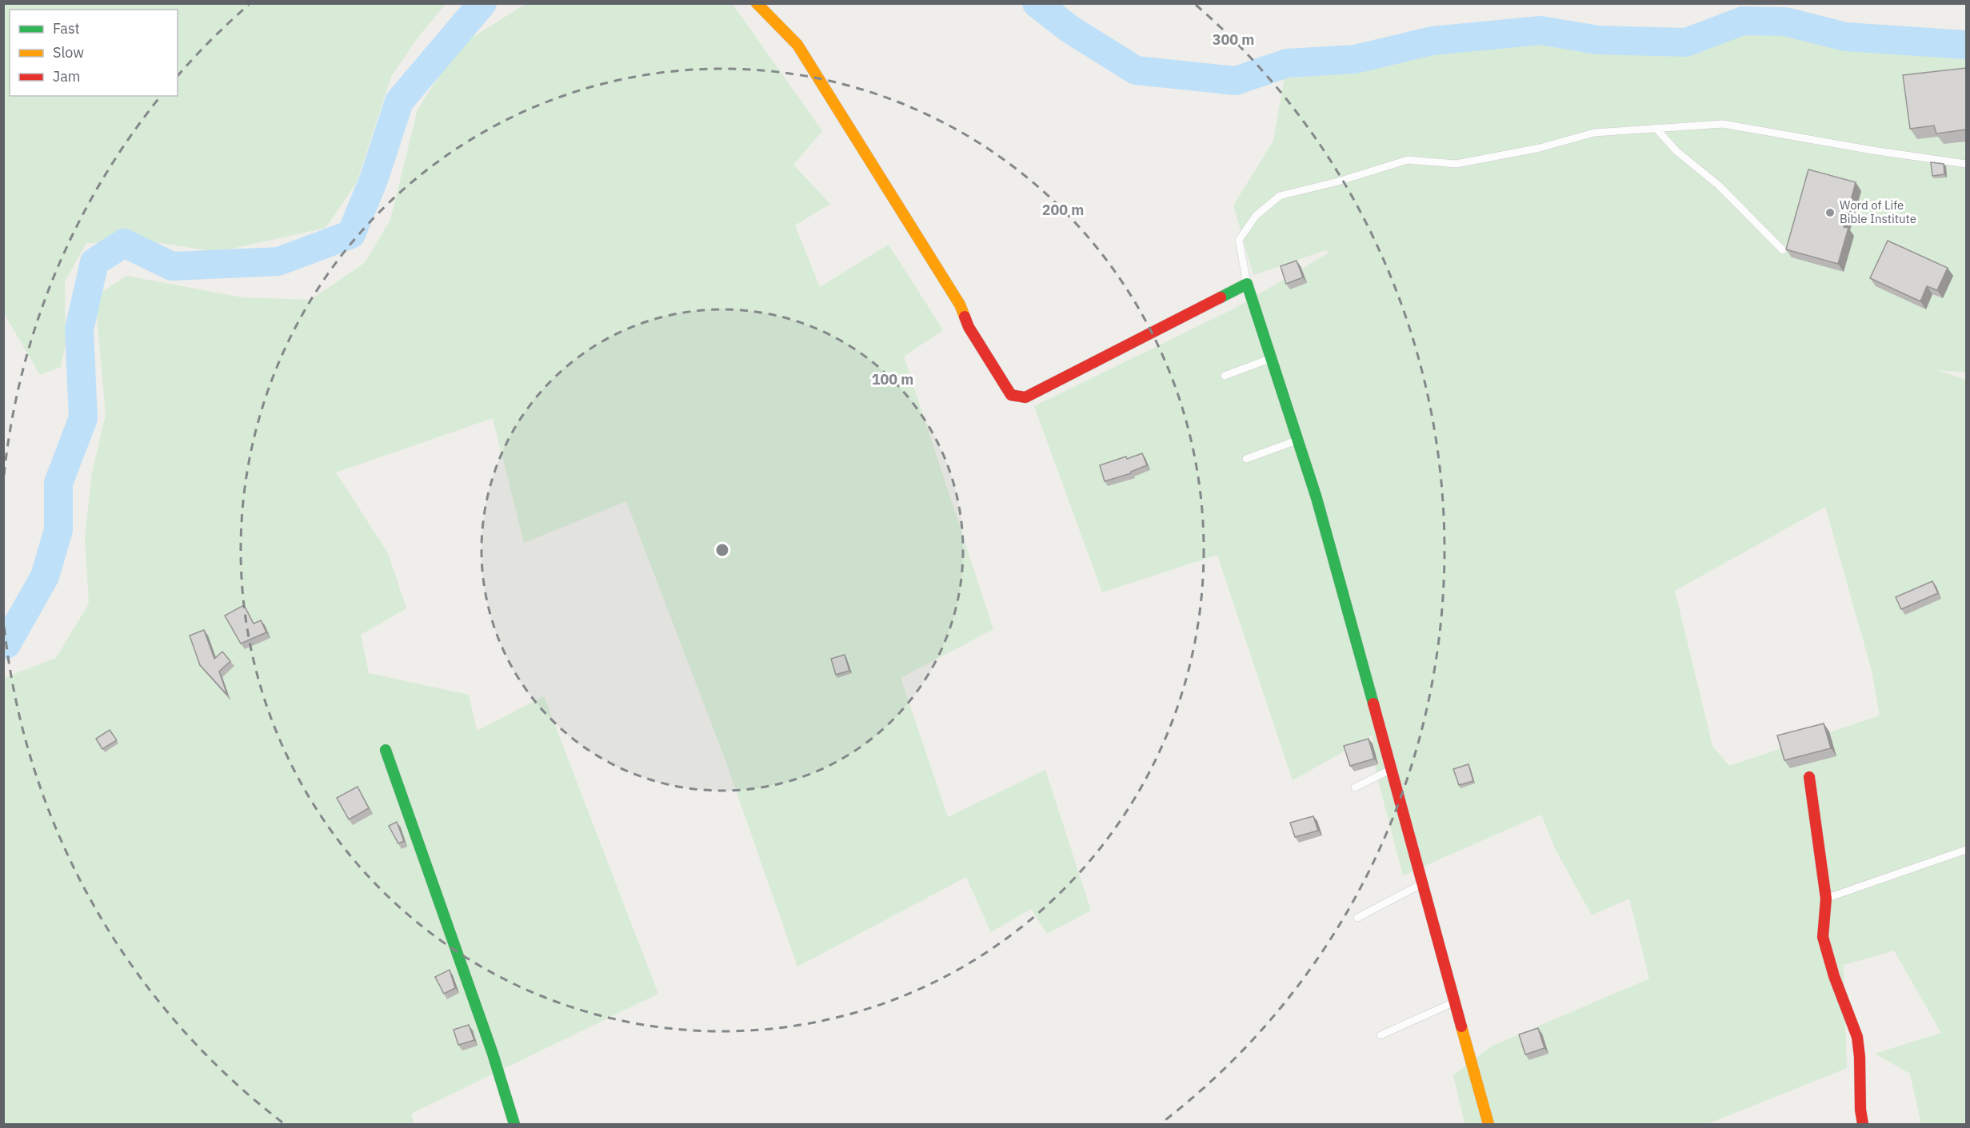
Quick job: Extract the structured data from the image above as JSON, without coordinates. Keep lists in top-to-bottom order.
{
  "places": ["Word of Life Bible Institute"],
  "legend": ["Fast", "Slow", "Jam"],
  "rings": ["300 m", "200 m", "100 m"]
}
